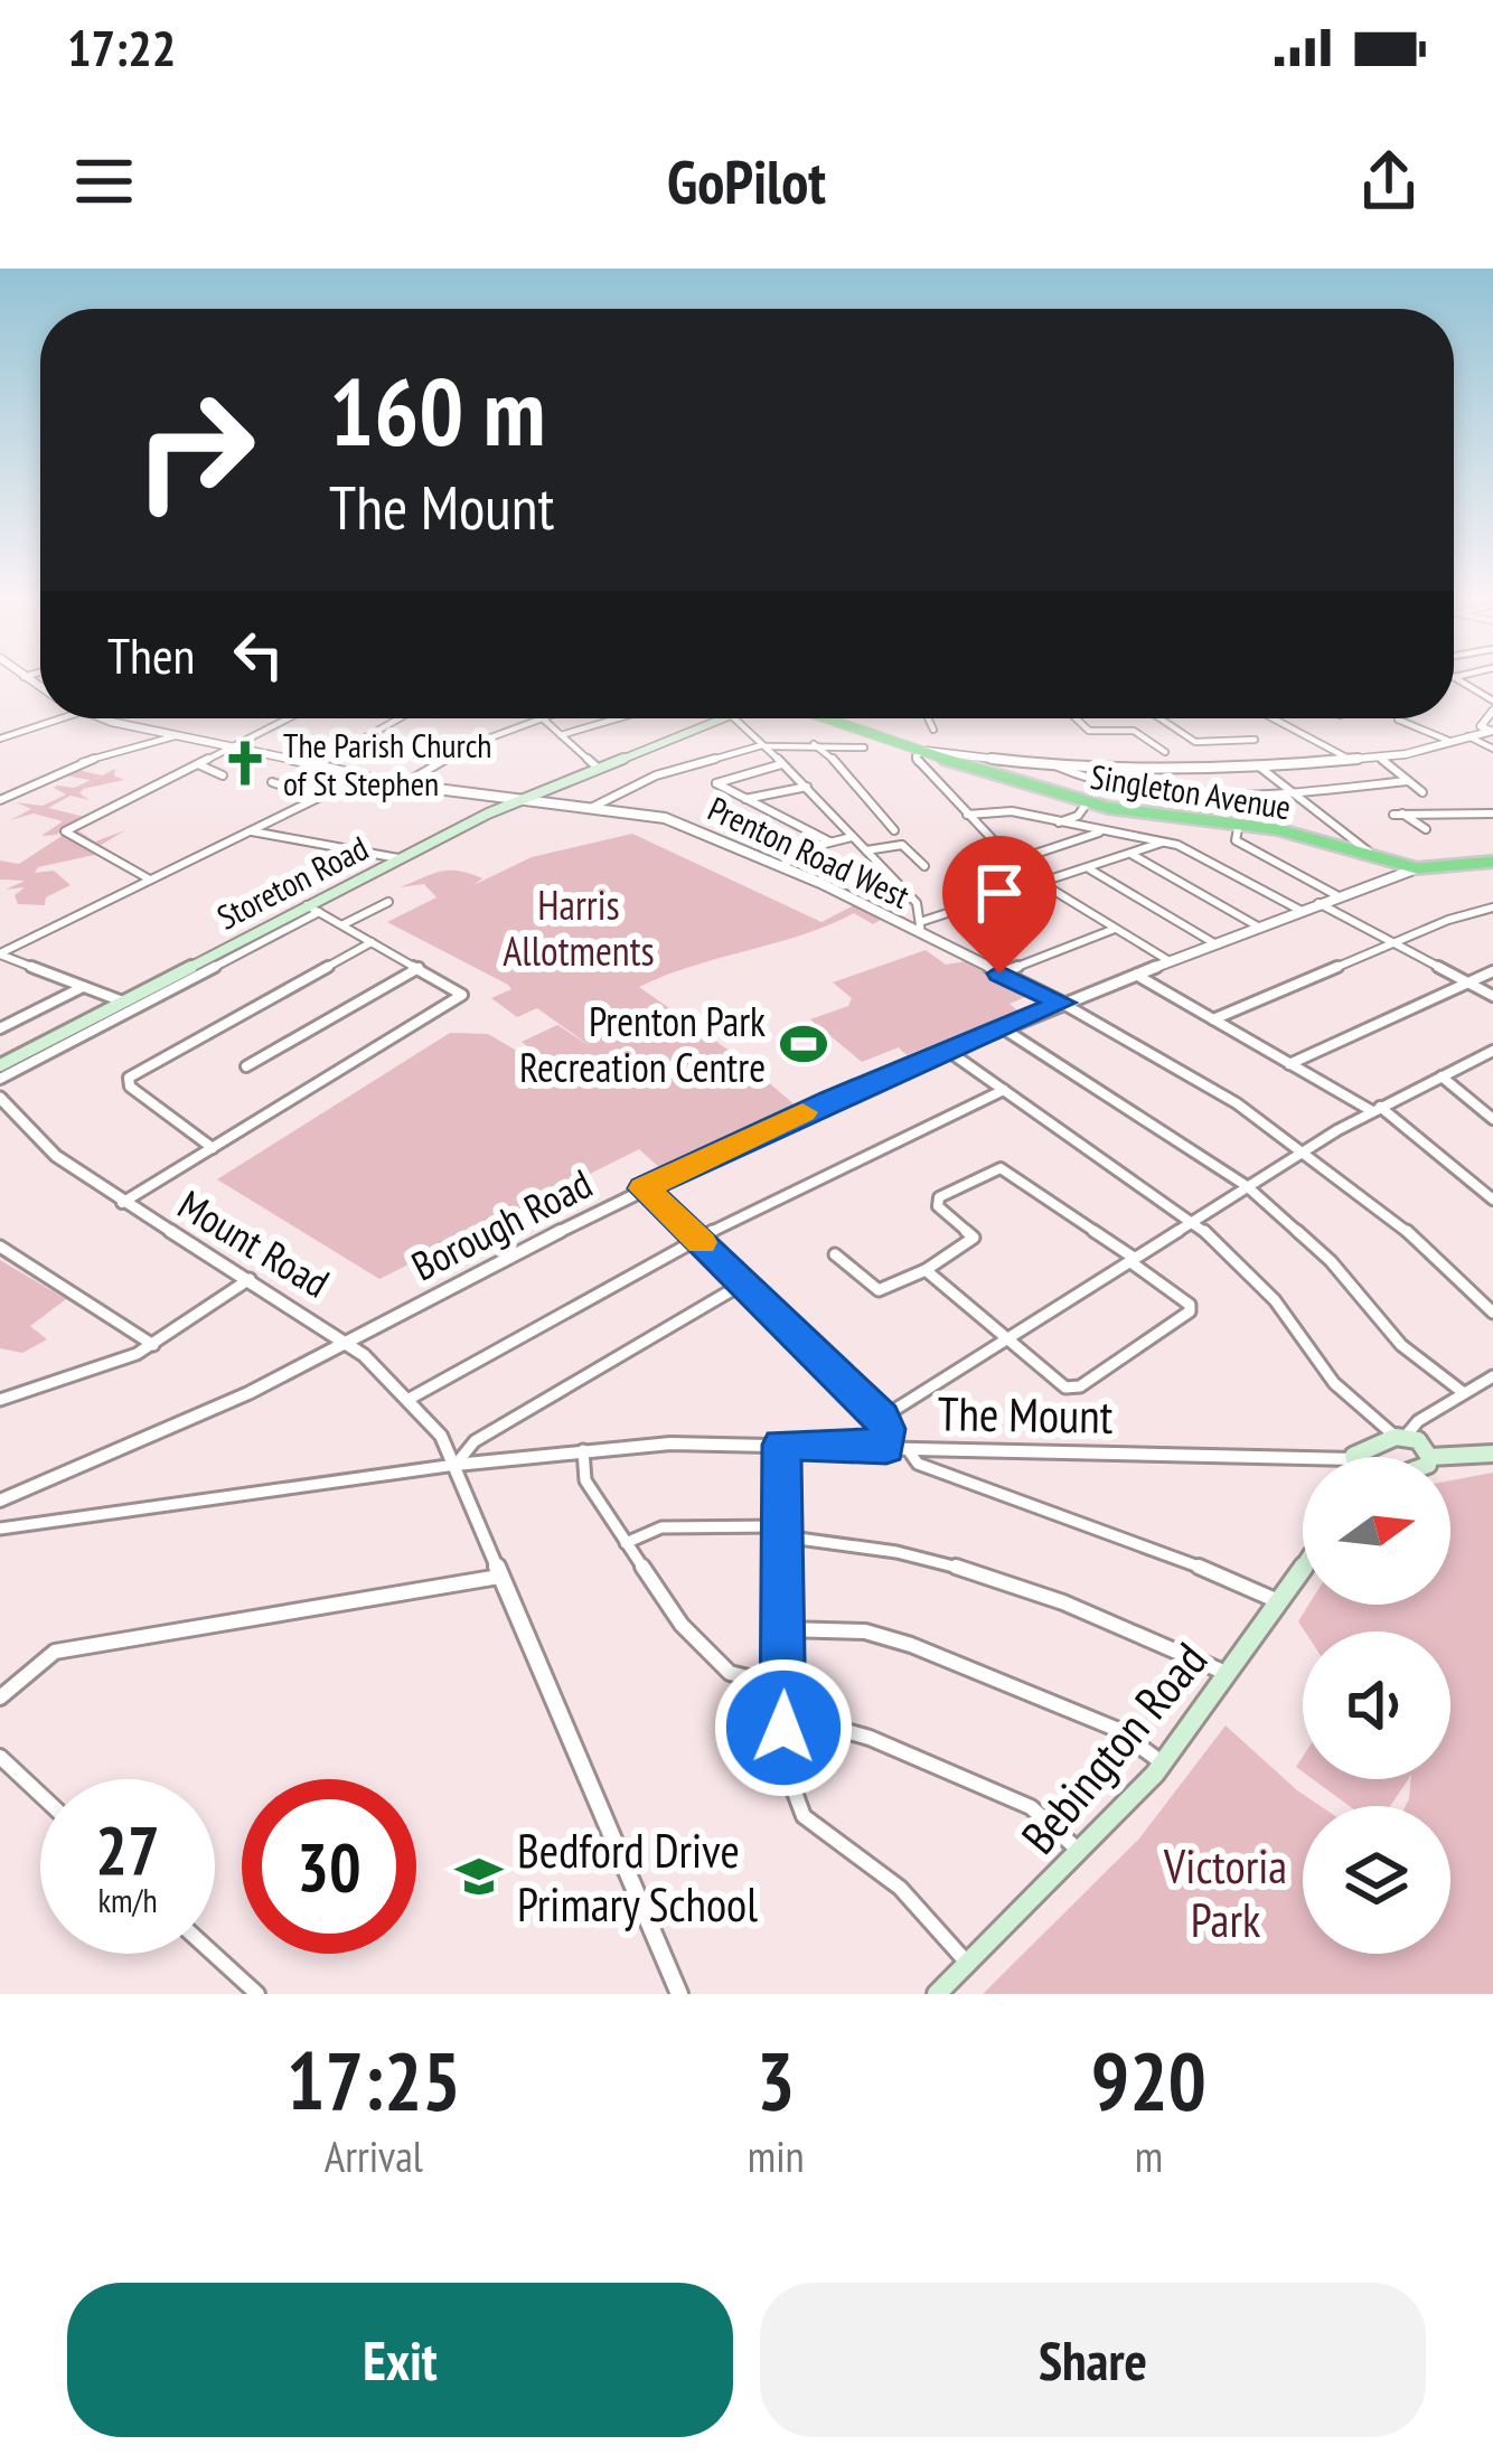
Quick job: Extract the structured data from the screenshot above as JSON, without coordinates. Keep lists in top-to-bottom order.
{
  "streets": {
    "highway": ["Singleton Avenue", "Borough Road"],
    "main road": ["Storeton Road", "Bebington Road"],
    "street": ["Prenton Road West", "Mount Road", "The Mount"]
  },
  "crossings": [
    ["Singleton Avenue", "Borough Road"],
    ["Prenton Road West", "Storeton Road"],
    ["Prenton Road West", "Borough Road"],
    ["Borough Road", "Mount Road"],
    ["Mount Road", "The Mount"]
  ],
  "parks": ["Harris Allotments", "Victoria Park"],
  "places": {
    "church": ["The Parish Church of St Stephen"],
    "sports": ["Prenton Park Recreation Centre"],
    "school or university": ["Bedford Drive Primary School"]
  },
  "north": "right",
  "page": {
    "status": "17:22",
    "header": "GoPilot",
    "turn": ["160 m", "The Mount"],
    "then": "Then",
    "speed": "27 km/h",
    "limit": "30",
    "eta": [
      "17:25",
      "Arrival",
      "3",
      "min",
      "920",
      "m"
    ],
    "buttons": ["Exit", "Share"]
  }
}
